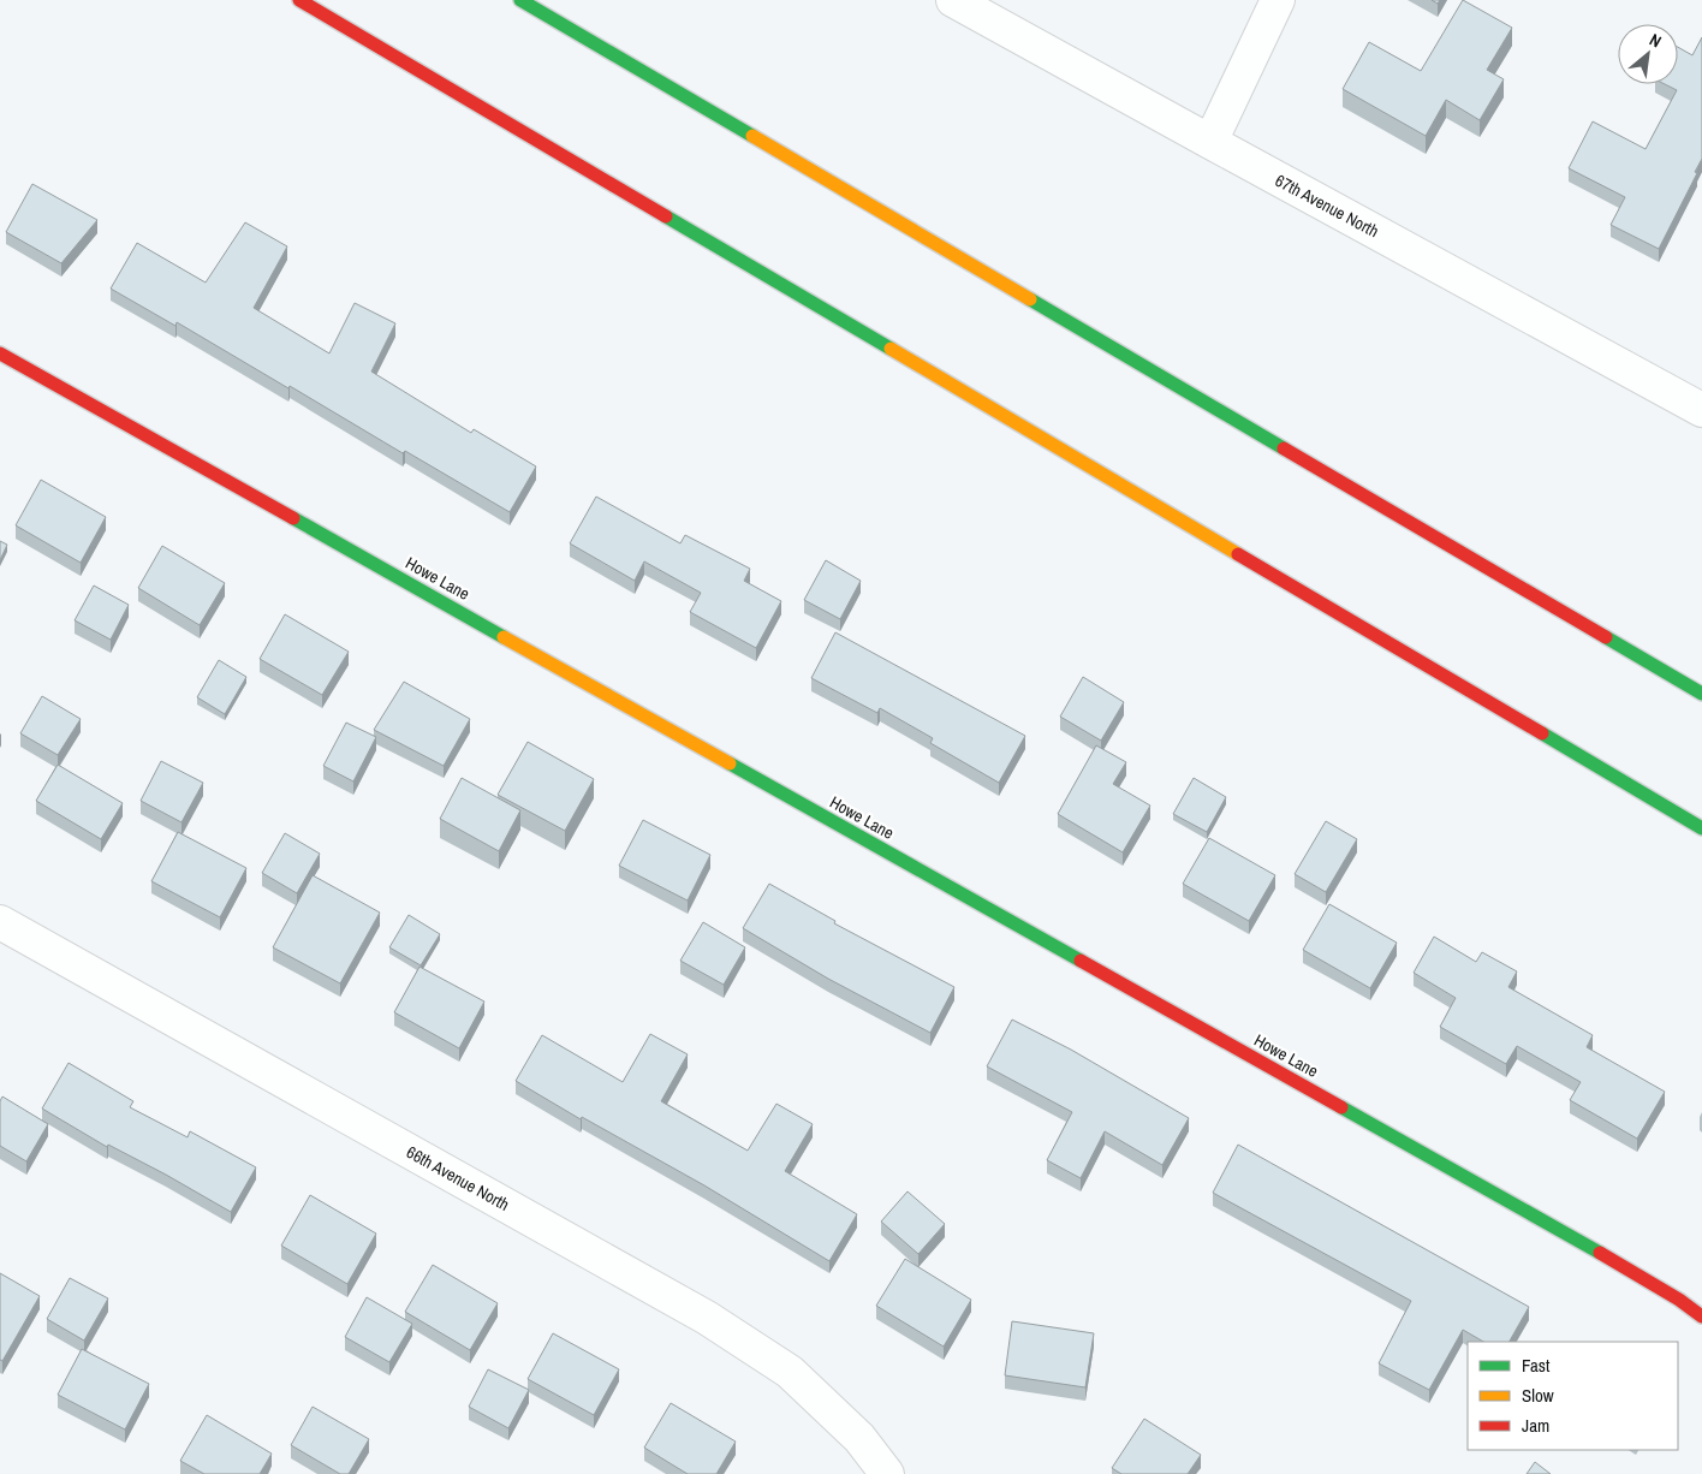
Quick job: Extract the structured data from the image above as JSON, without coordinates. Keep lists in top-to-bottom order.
{
  "streets": {
    "main road": ["Howe Lane"],
    "street": ["67th Avenue North", "66th Avenue North"]
  },
  "legend": ["Fast", "Slow", "Jam"],
  "north": "top right"
}
